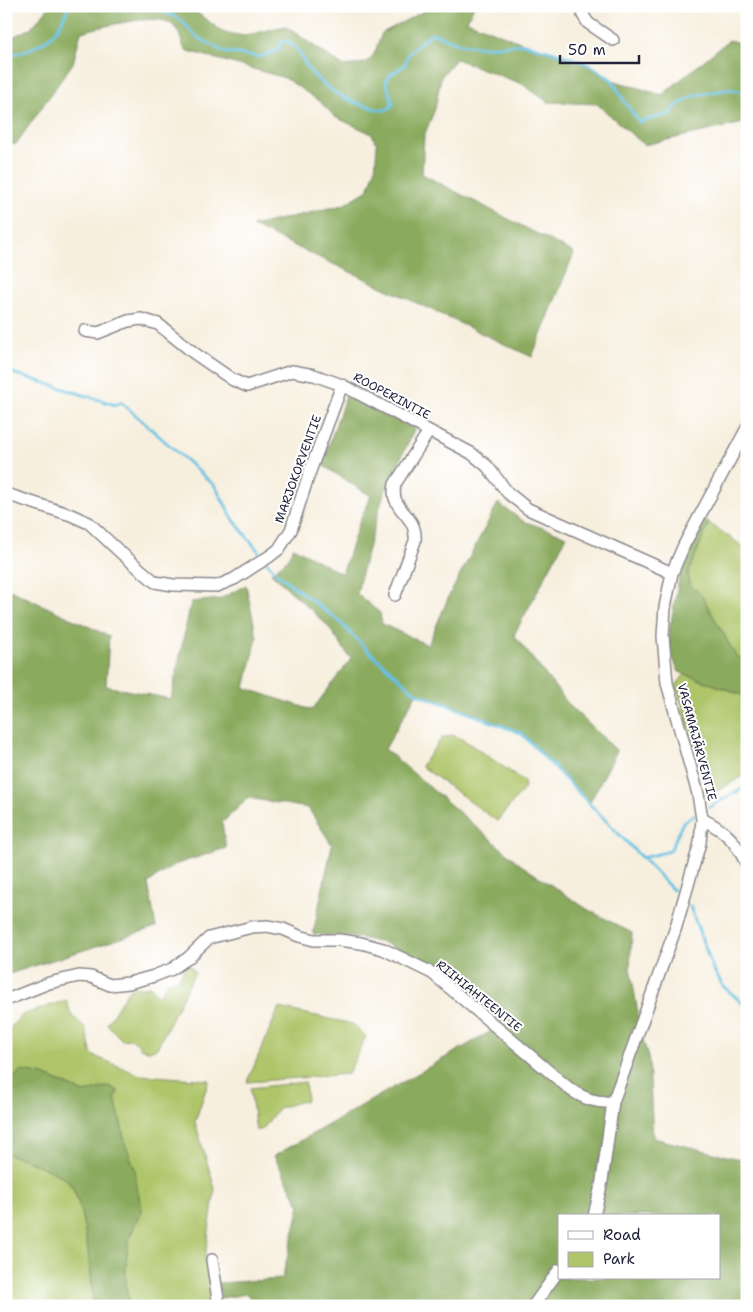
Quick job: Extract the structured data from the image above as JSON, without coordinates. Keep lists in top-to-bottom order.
{
  "streets": {
    "street": [
      "ROOPERINTIE",
      "MARJOKORVENTIE",
      "VASAMAJÄRVENTIE",
      "RIIHIAHTEENTIE"
    ]
  },
  "crossings": [
    ["ROOPERINTIE", "MARJOKORVENTIE"],
    ["ROOPERINTIE", "VASAMAJÄRVENTIE"],
    ["VASAMAJÄRVENTIE", "RIIHIAHTEENTIE"]
  ],
  "legend": ["Road", "Park"],
  "scale_bar": "50 m"
}
